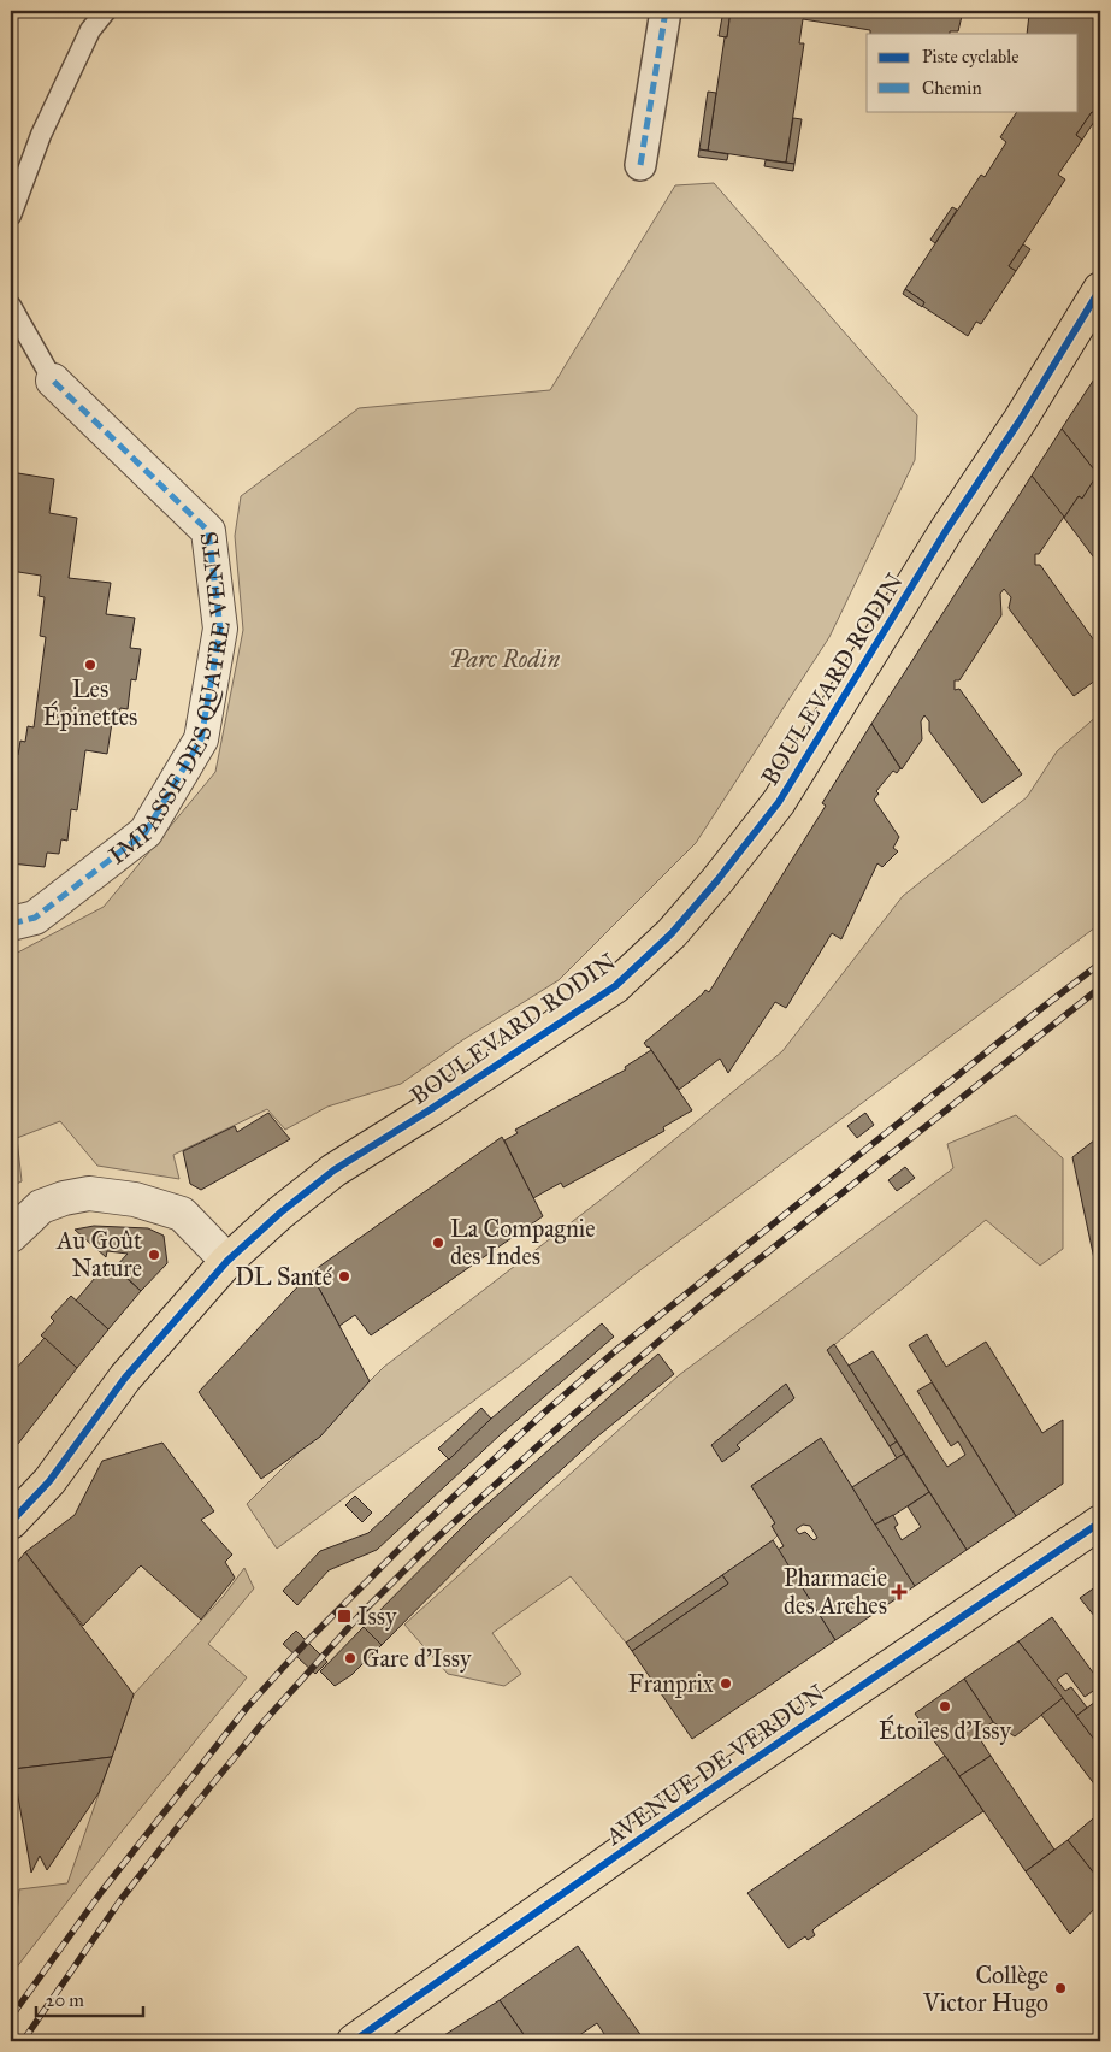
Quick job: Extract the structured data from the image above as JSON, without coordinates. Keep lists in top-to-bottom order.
{
  "streets": {
    "main road": ["BOULEVARD RODIN", "AVENUE DE VERDUN"],
    "street": ["IMPASSE DES QUATRE VENTS"]
  },
  "parks": ["Parc Rodin"],
  "places": {
    "other": [
      "Les Épinettes",
      "La Compagnie des Indes",
      "Au Goût Nature",
      "DL Santé",
      "Gare d'Issy",
      "Franprix",
      "Étoiles d'Issy",
      "Collège Victor Hugo"
    ],
    "health": ["Pharmacie des Arches"],
    "transit": ["Issy"]
  },
  "legend": ["Piste cyclable", "Chemin"],
  "scale_bar": "20 m"
}
